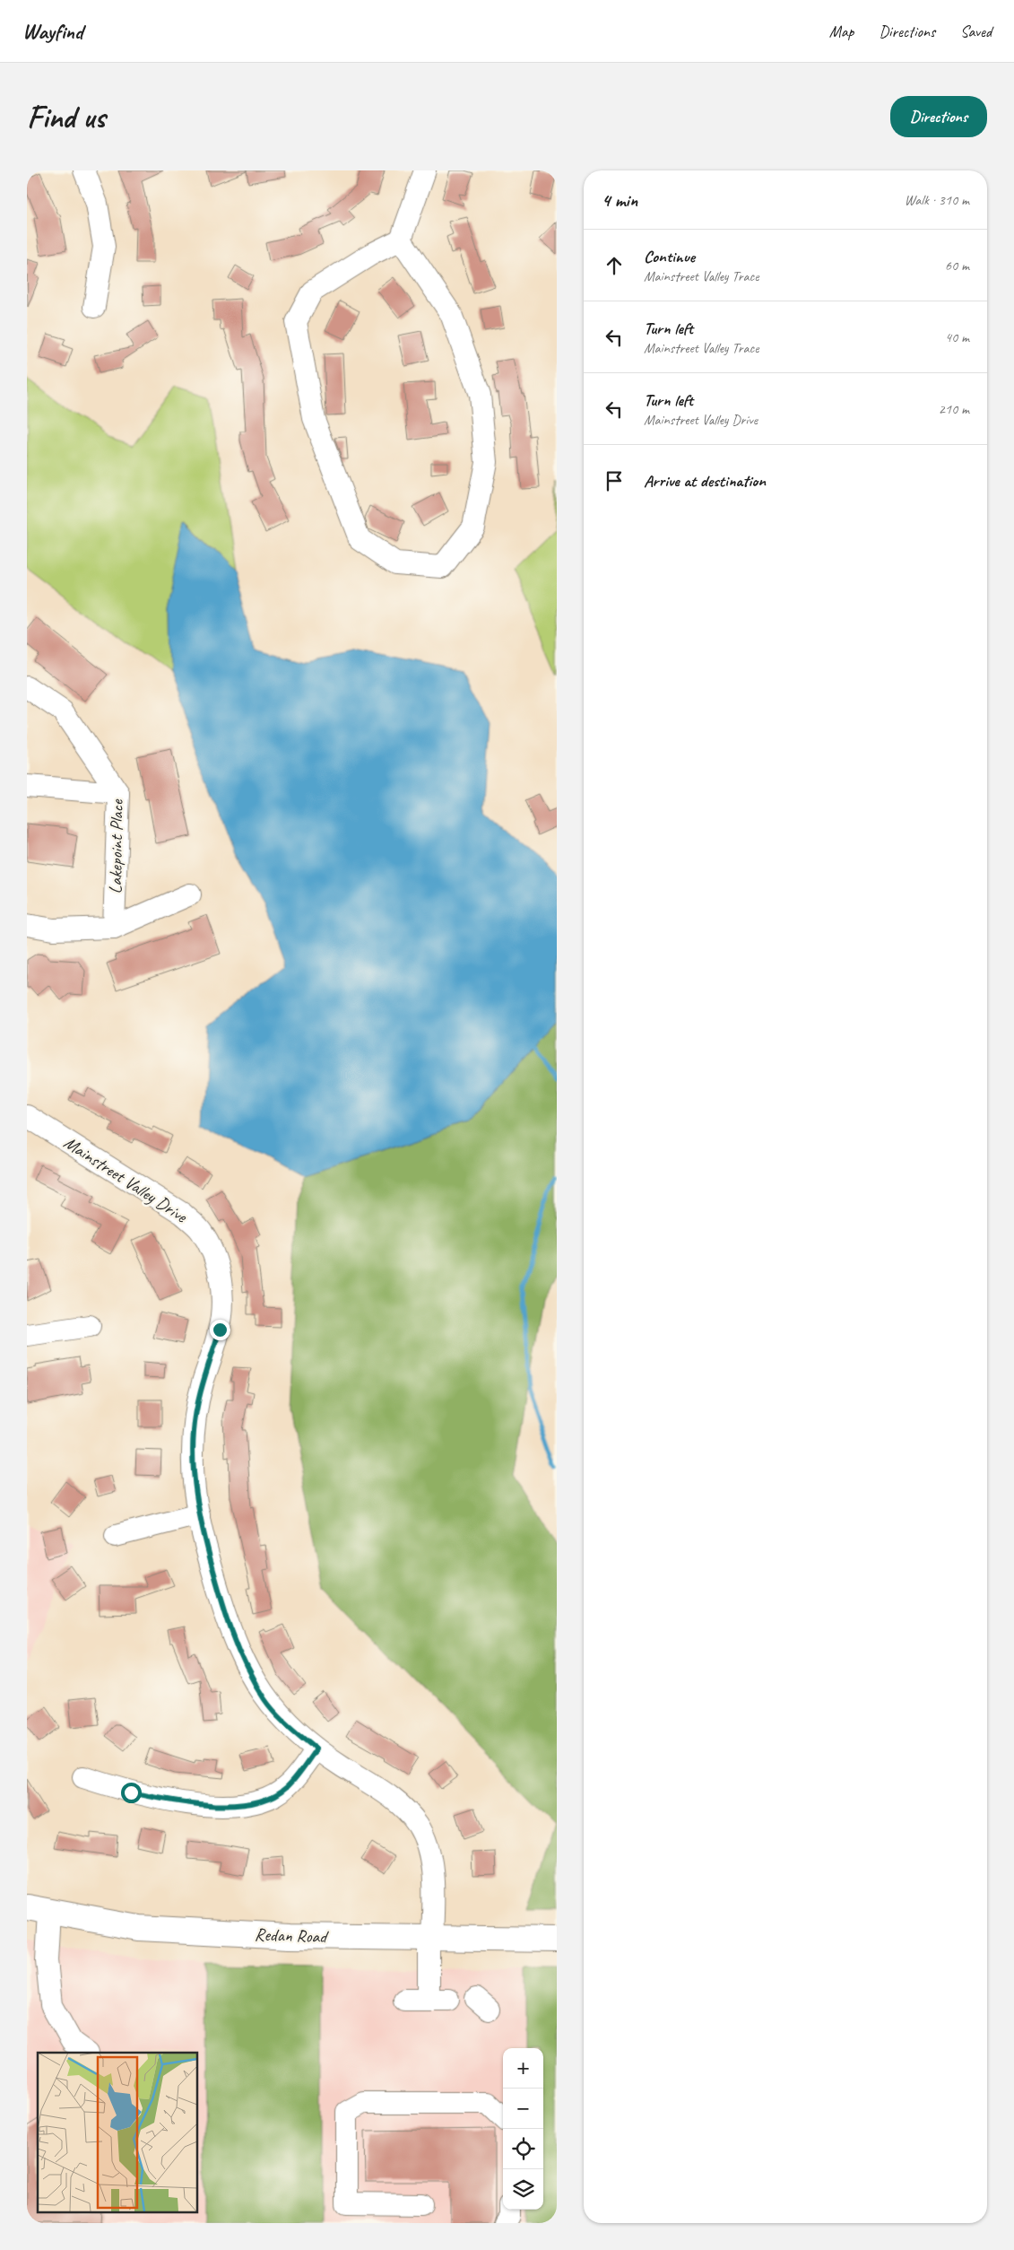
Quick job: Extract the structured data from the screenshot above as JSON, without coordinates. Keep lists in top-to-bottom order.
{
  "streets": {
    "main road": ["Redan Road"],
    "street": ["Lakepoint Place", "Mainstreet Valley Drive"]
  },
  "crossings": [
    ["Mainstreet Valley Drive", "Redan Road"]
  ],
  "page": {
    "header": "Wayfind",
    "nav": ["Map", "Directions", "Saved"],
    "buttons": "Directions",
    "title": "Find us",
    "heading": ["4 min", "Walk · 310 m"],
    "list": [
      ["Continue", "Mainstreet Valley Trace", "60 m"],
      ["Turn left", "Mainstreet Valley Trace", "40 m"],
      ["Turn left", "Mainstreet Valley Drive", "210 m"],
      "Arrive at destination"
    ],
    "map_buttons": ["+", "−"]
  }
}
